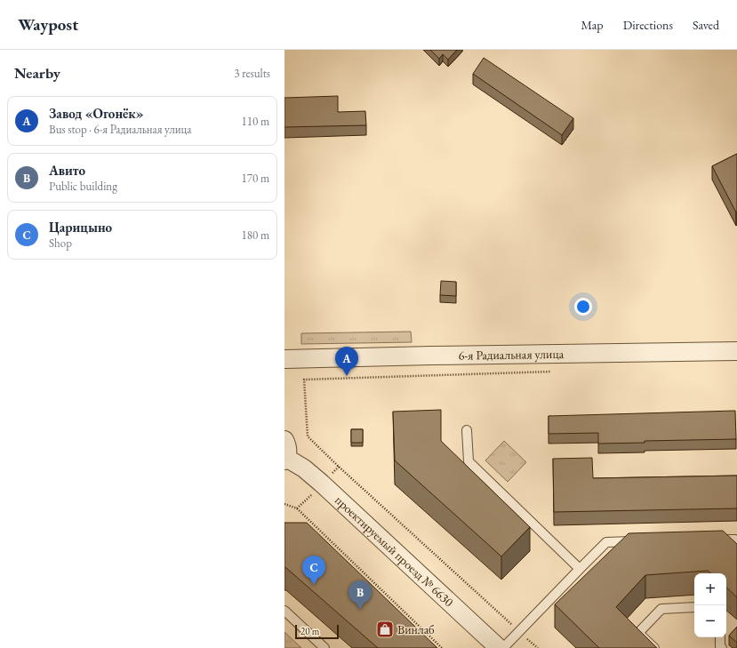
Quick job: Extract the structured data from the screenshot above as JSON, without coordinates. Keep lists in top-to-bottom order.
{
  "streets": {
    "street": ["6-я Радиальная улица", "проектируемый проезд № 6630"]
  },
  "places": {
    "shop": ["Винлаб"]
  },
  "scale_bar": "20 m",
  "page": {
    "header": "Waypost",
    "nav": ["Map", "Directions", "Saved"],
    "heading": ["Nearby", "3 results"],
    "list": [
      {
        "mark": "A",
        "name": "Завод «Огонёк»",
        "note": "Bus stop · 6-я Радиальная улица",
        "value": "110 m"
      },
      {
        "mark": "B",
        "name": "Авито",
        "note": "Public building",
        "value": "170 m"
      },
      {
        "mark": "C",
        "name": "Царицыно",
        "note": "Shop",
        "value": "180 m"
      }
    ],
    "pins": ["A", "C", "B"],
    "map_buttons": ["+", "−"],
    "scale": "20 m"
  }
}
